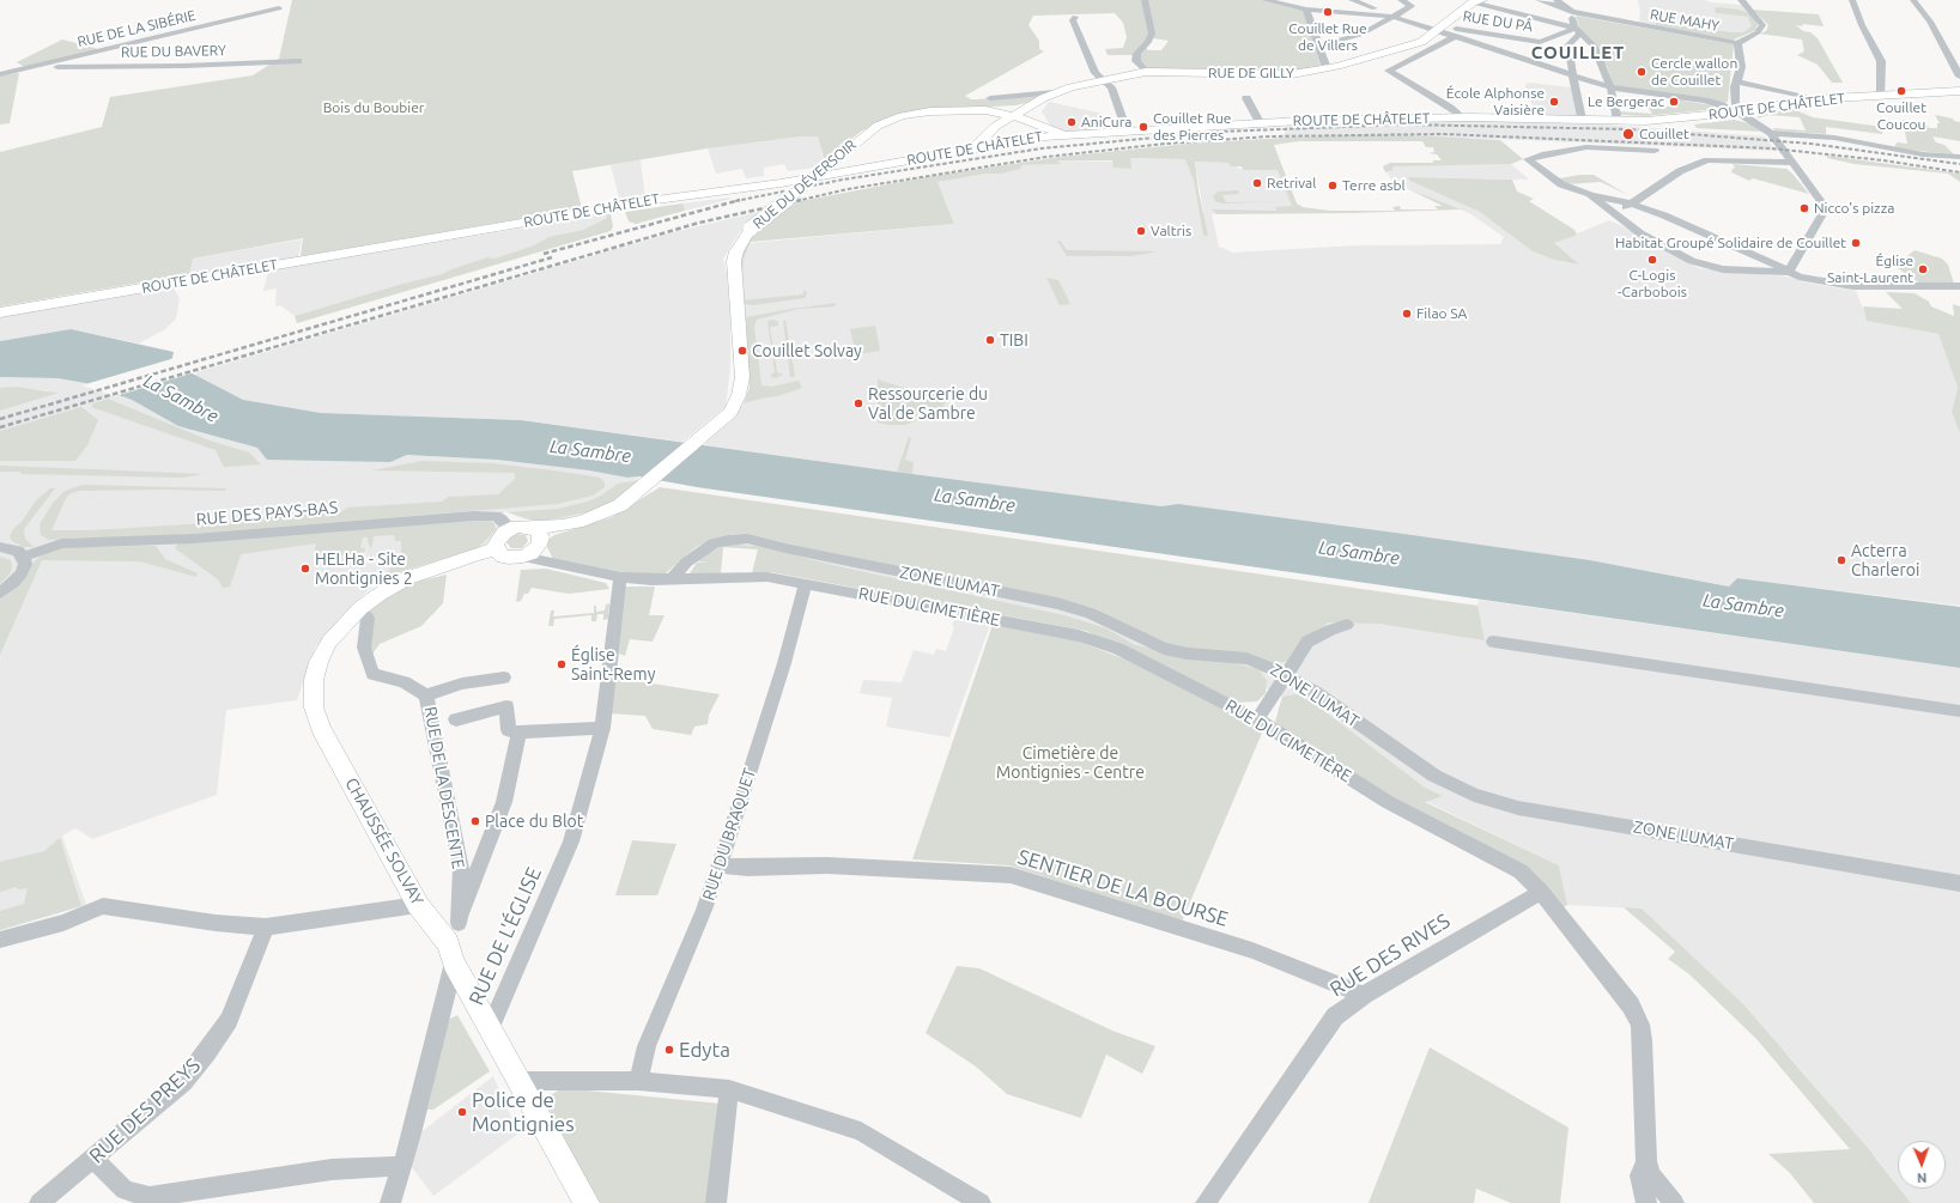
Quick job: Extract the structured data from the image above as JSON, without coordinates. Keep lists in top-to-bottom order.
{
  "streets": {
    "main road": [
      "RUE DE GILLY",
      "ROUTE DE CHÂTELET",
      "RUE DU DÉVERSOIR",
      "CHAUSSÉE SOLVAY"
    ],
    "street": [
      "RUE MAHY",
      "RUE DU PÂ",
      "RUE DE LA SIBÉRIE",
      "RUE DU BAVERY",
      "RUE DES PAYS-BAS",
      "ZONE LUMAT",
      "RUE DU CIMETIÈRE",
      "RUE DE LA DESCENTE",
      "RUE DU BRAQUET",
      "SENTIER DE LA BOURSE",
      "RUE DE L'ÉGLISE",
      "RUE DES RIVES",
      "RUE DES PREYS"
    ]
  },
  "crossings": [
    ["RUE DU PÂ", "RUE DE GILLY"],
    ["RUE DE LA SIBÉRIE", "RUE DU BAVERY"],
    ["RUE DE GILLY", "RUE DU DÉVERSOIR"],
    ["ROUTE DE CHÂTELET", "RUE DU DÉVERSOIR"],
    ["ZONE LUMAT", "RUE DU CIMETIÈRE"],
    ["RUE DU CIMETIÈRE", "RUE DU BRAQUET"],
    ["RUE DU CIMETIÈRE", "RUE DE L'ÉGLISE"],
    ["RUE DU CIMETIÈRE", "RUE DES RIVES"],
    ["RUE DE LA DESCENTE", "CHAUSSÉE SOLVAY"],
    ["RUE DU BRAQUET", "SENTIER DE LA BOURSE"],
    ["CHAUSSÉE SOLVAY", "RUE DE L'ÉGLISE"],
    ["SENTIER DE LA BOURSE", "RUE DES RIVES"]
  ],
  "districts": ["COUILLET"],
  "water": ["La Sambre"],
  "parks": ["Bois du Boubier", "Cimetière de Montignies - Centre"],
  "places": [
    "Couillet Rue de Villers",
    "Cercle wallon de Couillet",
    "Couillet Coucou",
    "École Alphonse Vaisière",
    "Le Bergerac",
    "AniCura",
    "Couillet Rue des Pierres",
    "Couillet",
    "Retrival",
    "Terre asbl",
    "Nicco's pizza",
    "Valtris",
    "Habitat Groupé Solidaire de Couillet",
    "C-Logis -Carbobois",
    "Église Saint-Laurent",
    "Filao SA",
    "TIBI",
    "Couillet Solvay",
    "Ressourcerie du Val de Sambre",
    "Acterra Charleroi",
    "HELHa - Site Montignies 2",
    "Église Saint-Remy",
    "Place du Blot",
    "Edyta",
    "Police de Montignies"
  ],
  "north": "bottom"
}
